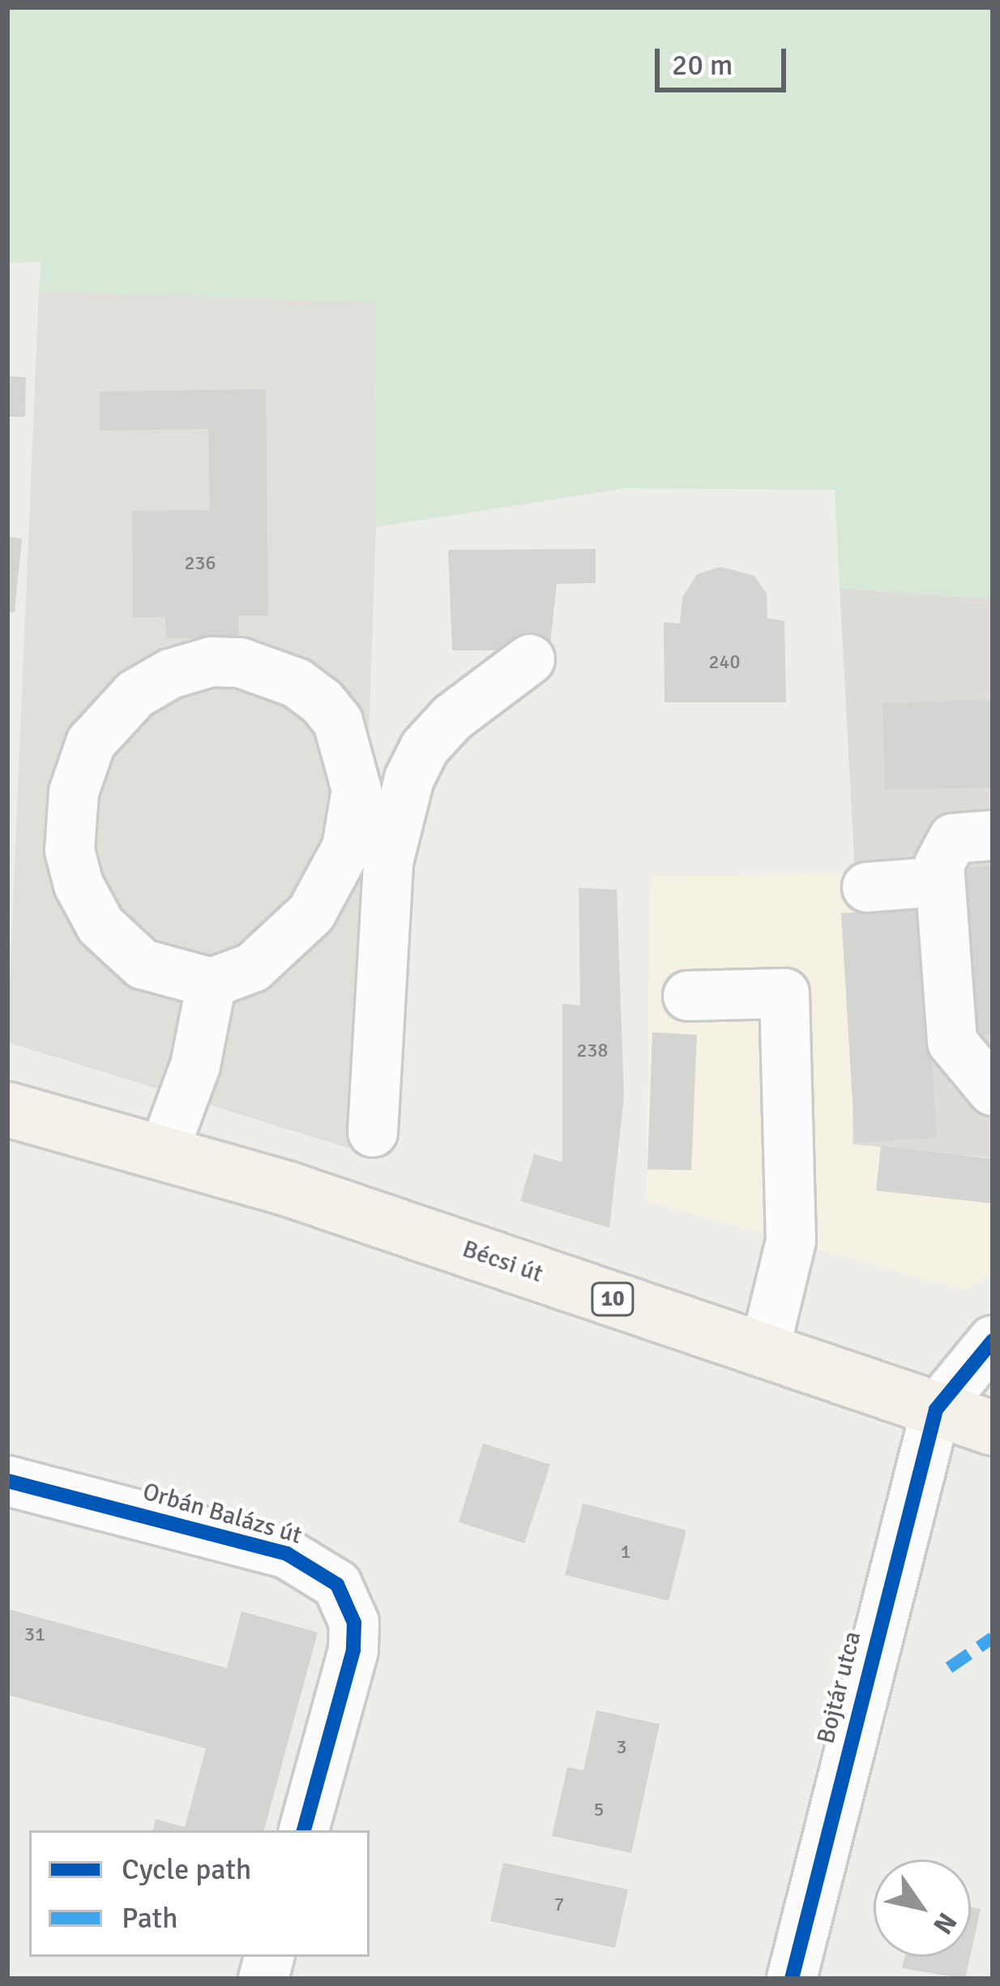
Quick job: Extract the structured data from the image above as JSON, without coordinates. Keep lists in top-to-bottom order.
{
  "streets": {
    "main road": ["Bécsi út", "10"],
    "street": ["Orbán Balázs út", "Bojtár utca"]
  },
  "crossings": [
    ["Bécsi út", "Bojtár utca"]
  ],
  "house_numbers": [
    "236",
    "240",
    "238",
    "1",
    "31",
    "3",
    "5",
    "7"
  ],
  "legend": ["Cycle path", "Path"],
  "scale_bar": "20 m",
  "north": "bottom right"
}
